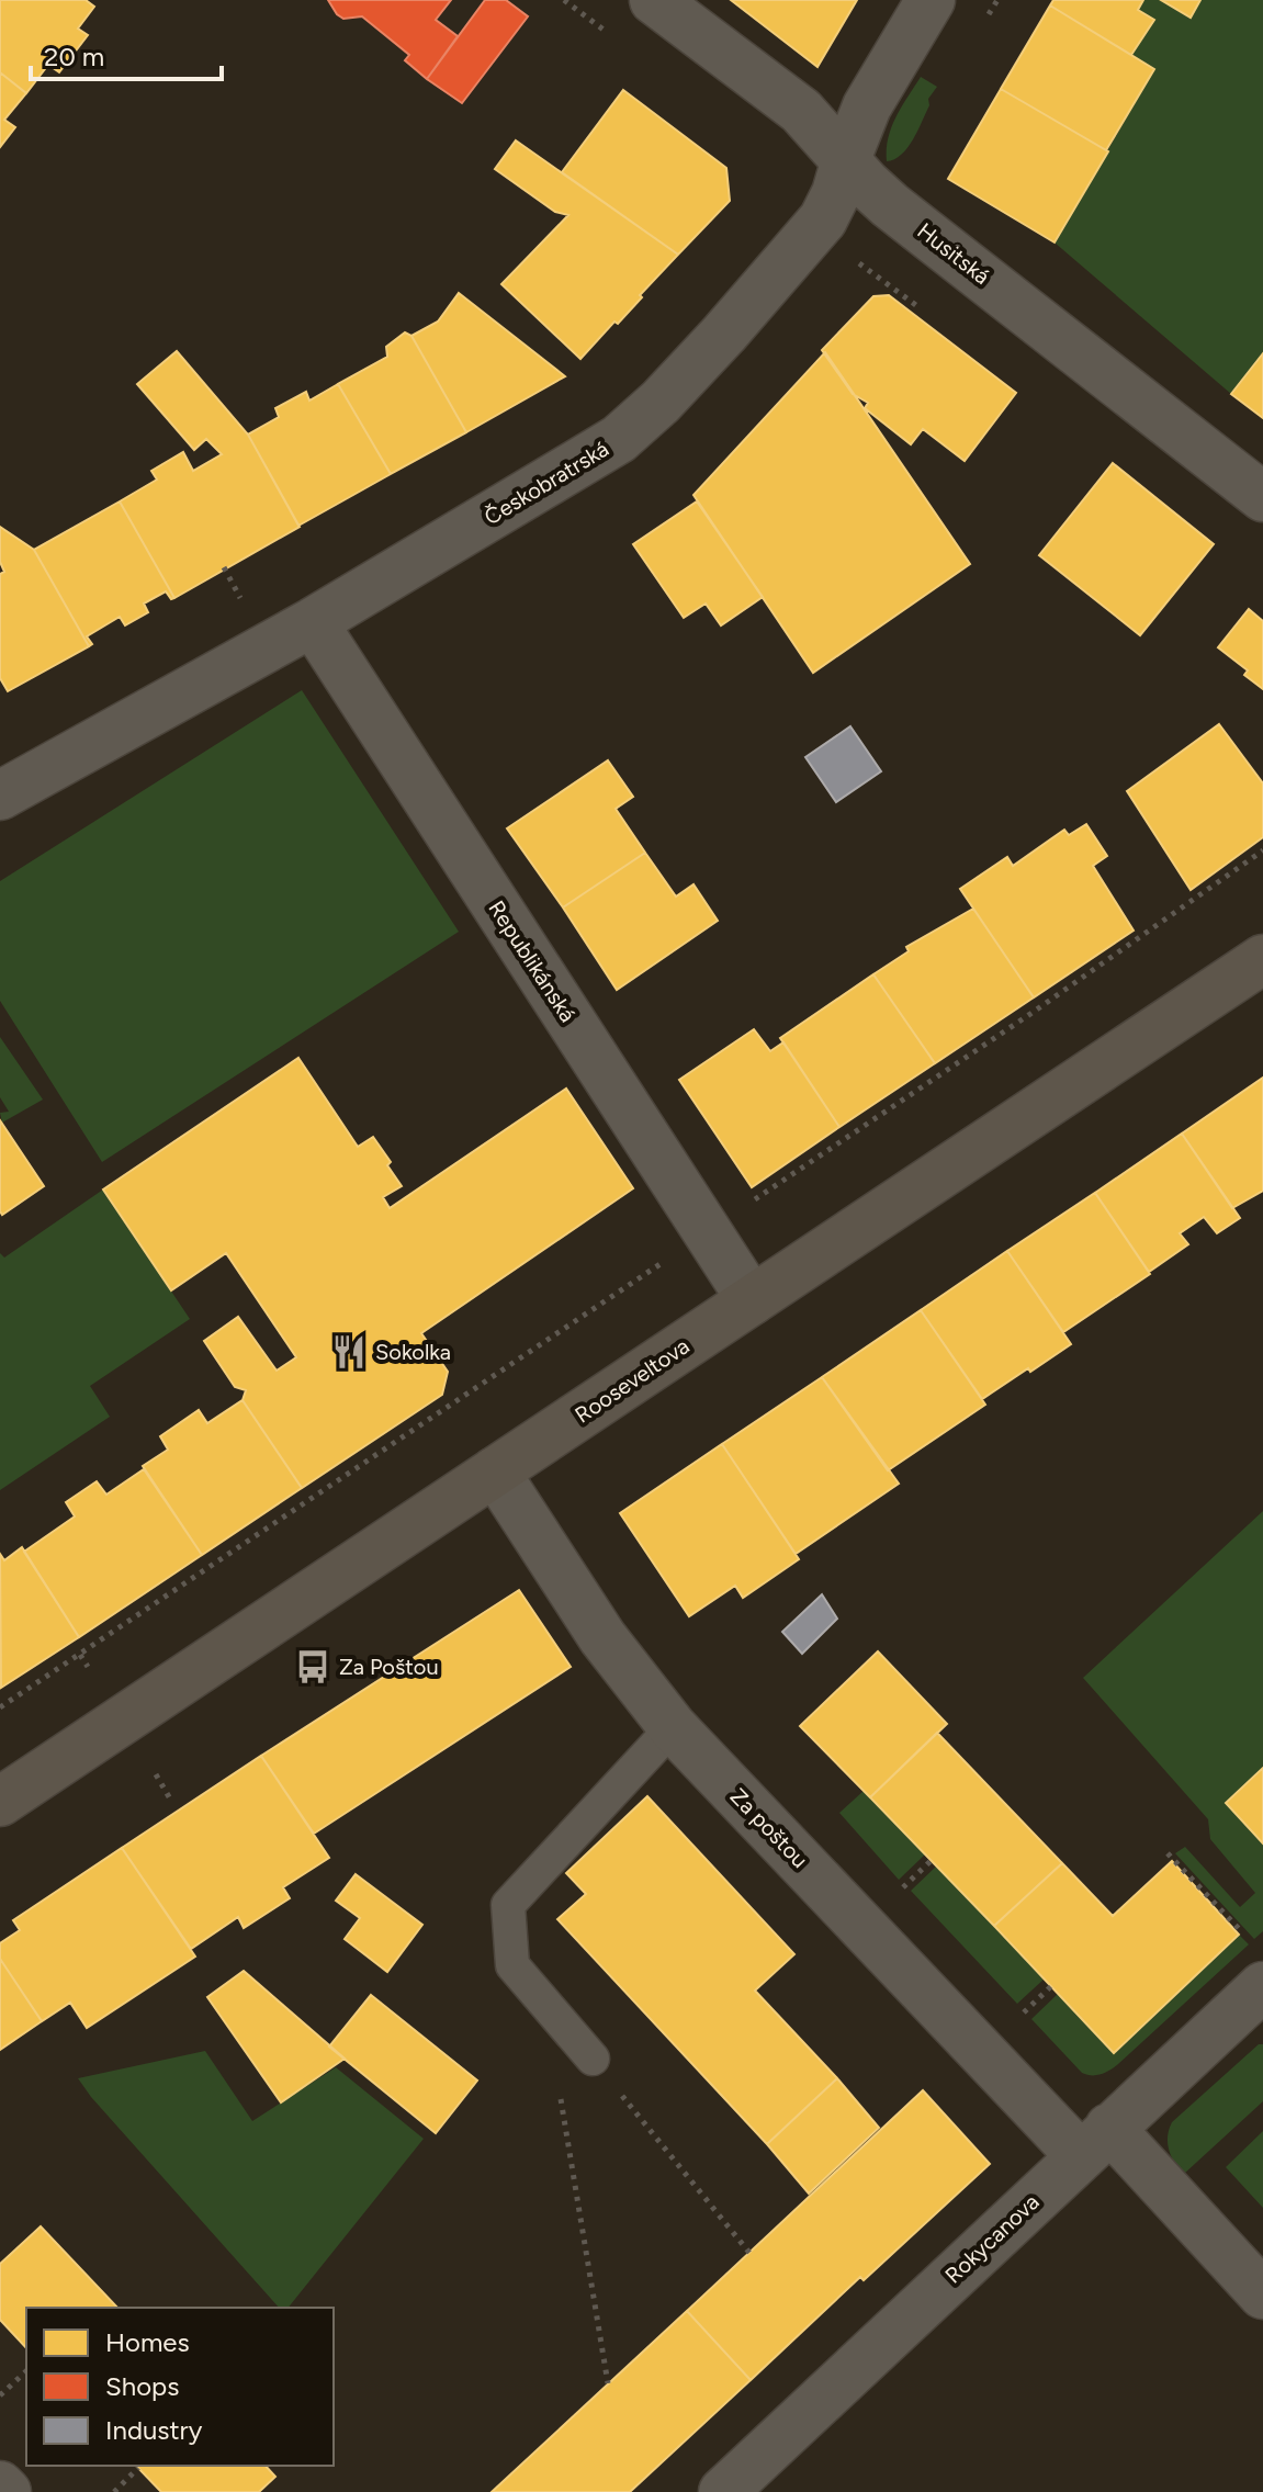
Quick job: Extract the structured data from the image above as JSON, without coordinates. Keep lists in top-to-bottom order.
{
  "streets": {
    "street": [
      "Husitská",
      "Českobratrská",
      "Republikánská",
      "Rooseveltova",
      "Za poštou",
      "Rokycanova"
    ]
  },
  "crossings": [
    ["Husitská", "Českobratrská"],
    ["Českobratrská", "Republikánská"],
    ["Republikánská", "Rooseveltova"],
    ["Rooseveltova", "Za poštou"],
    ["Za poštou", "Rokycanova"]
  ],
  "places": {
    "restaurant": ["Sokolka"],
    "bus stop": ["Za Poštou"]
  },
  "legend": ["Homes", "Shops", "Industry"],
  "scale_bar": "20 m"
}
